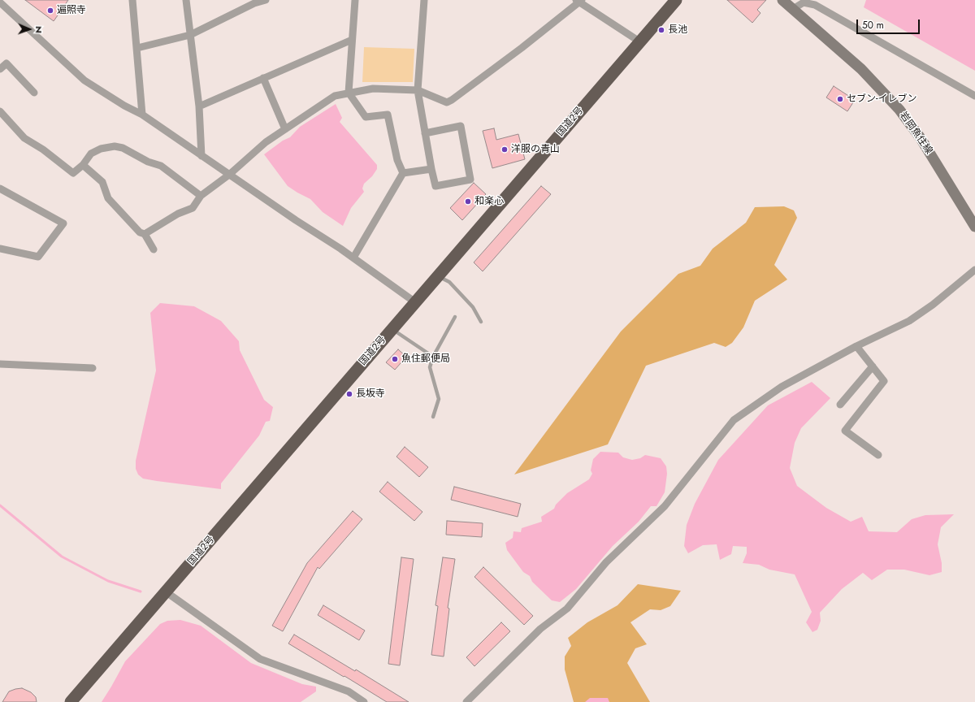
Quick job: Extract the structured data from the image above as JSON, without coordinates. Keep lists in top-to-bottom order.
{
  "streets": {
    "highway": ["国道2号"],
    "main road": ["岩岡魚住線"]
  },
  "places": [
    "遍照寺",
    "長池",
    "セブン-イレブン",
    "洋服の青山",
    "和楽心",
    "魚住郵便局",
    "長坂寺"
  ],
  "scale_bar": "50 m",
  "north": "right"
}
